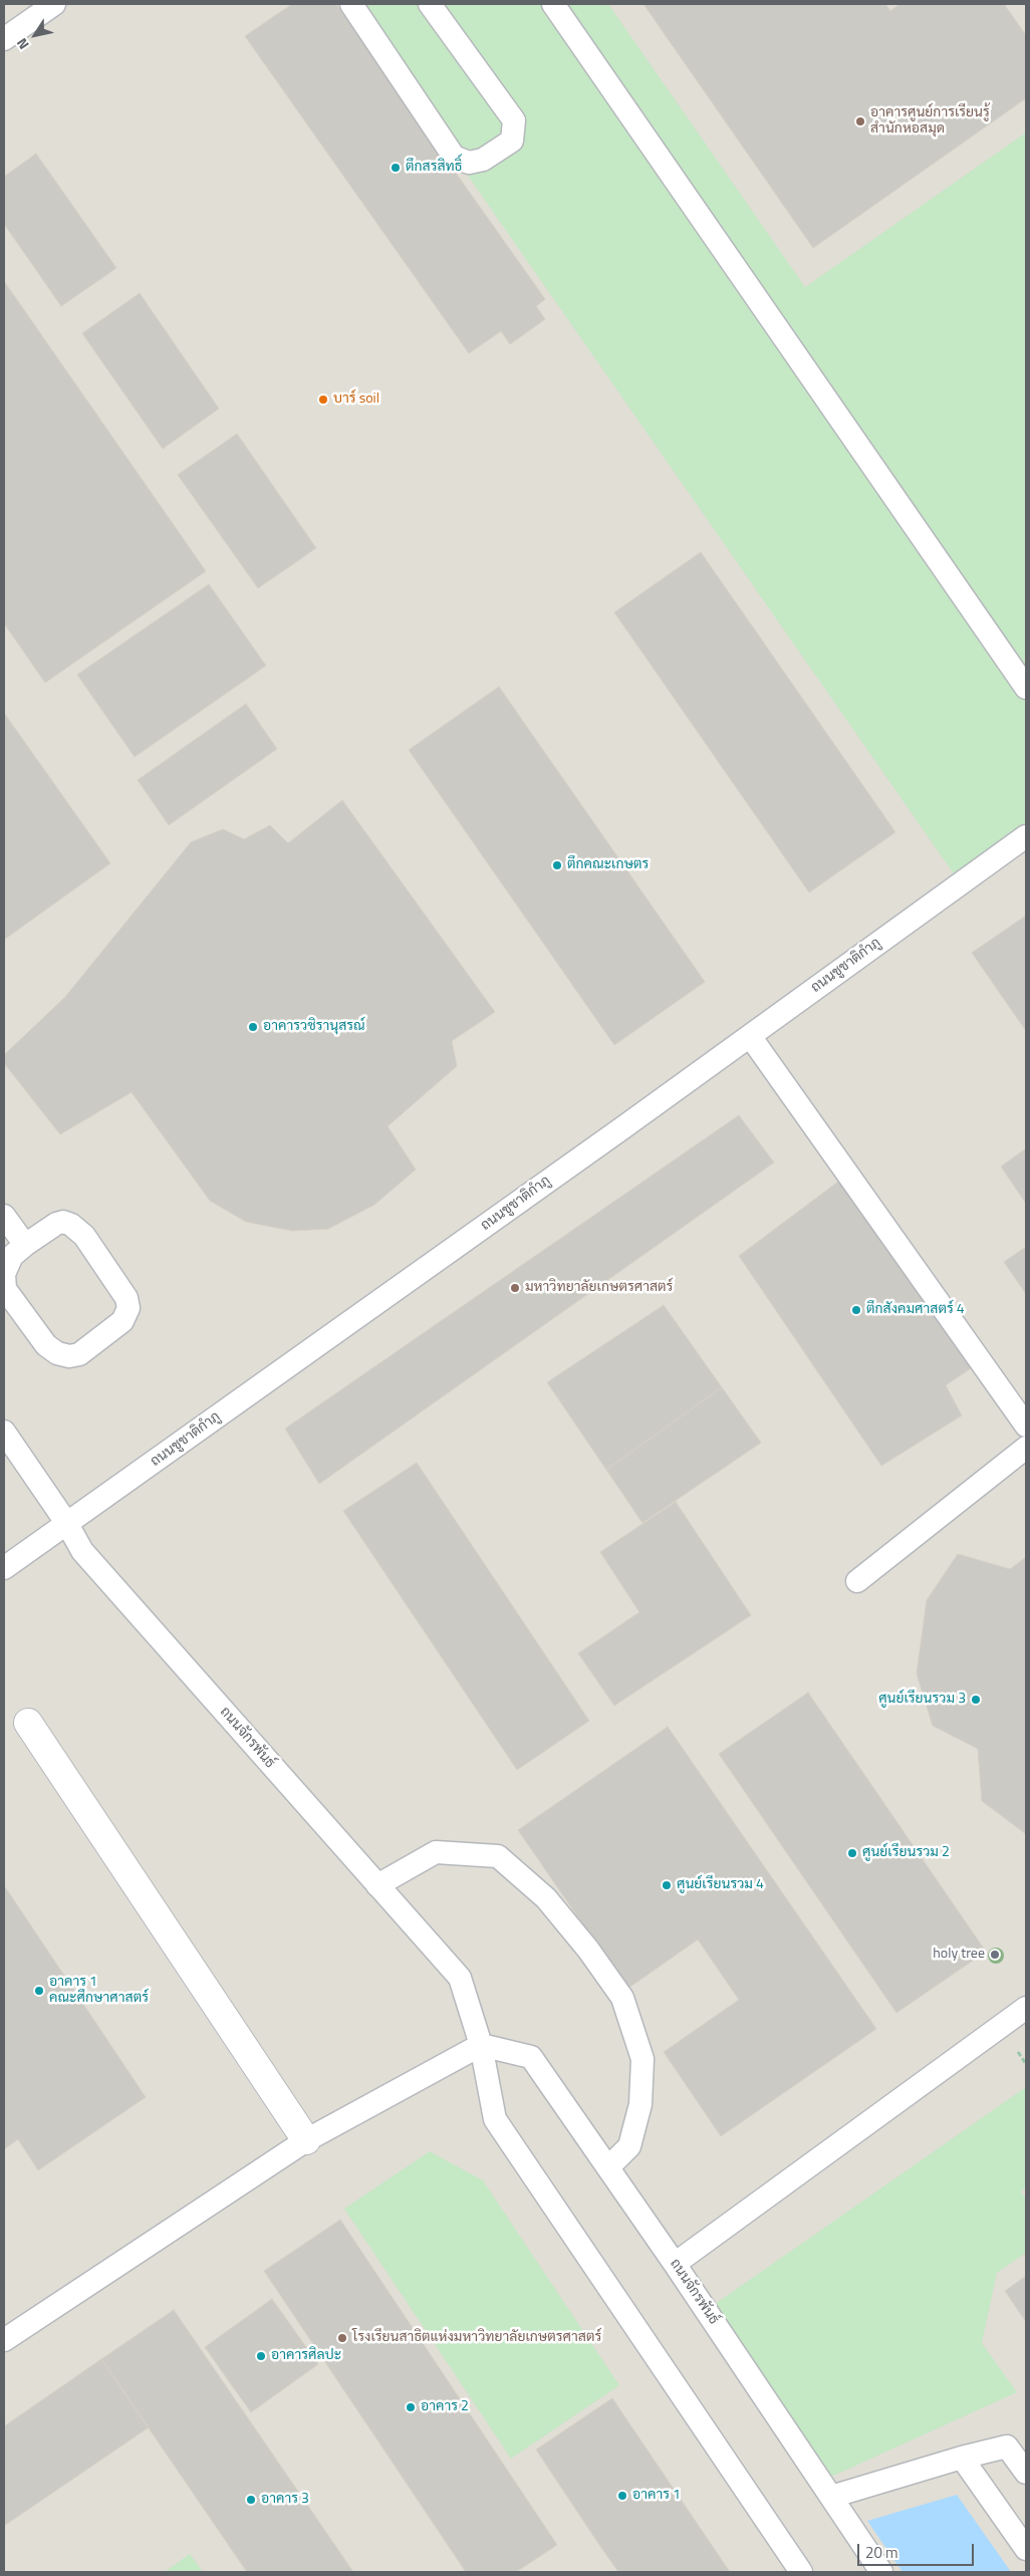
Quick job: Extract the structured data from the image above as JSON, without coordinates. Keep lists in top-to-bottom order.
{
  "streets": {
    "lane": ["ถนนชูชาติกำภู", "ถนนจักรพันธ์"]
  },
  "crossings": [
    ["ถนนชูชาติกำภู", "ถนนจักรพันธ์"]
  ],
  "places": [
    "อาคารศูนย์การเรียนรู้ สำนักหอสมุด",
    "ตึกสรสิทธิ์",
    "บาร์ soil",
    "ตึกคณะเกษตร",
    "อาคารวชิรานุสรณ์",
    "มหาวิทยาลัยเกษตรศาสตร์",
    "ตึกสังคมศาสตร์ 4",
    "ศูนย์เรียนรวม 3",
    "ศูนย์เรียนรวม 2",
    "ศูนย์เรียนรวม 4",
    "holy tree",
    "อาคาร 1 คณะศึกษาศาสตร์",
    "โรงเรียนสาธิตแห่งมหาวิทยาลัยเกษตรศาสตร์",
    "อาคารศิลปะ",
    "อาคาร 2",
    "อาคาร 1",
    "อาคาร 3"
  ],
  "scale_bar": "20 m",
  "north": "bottom left"
}
